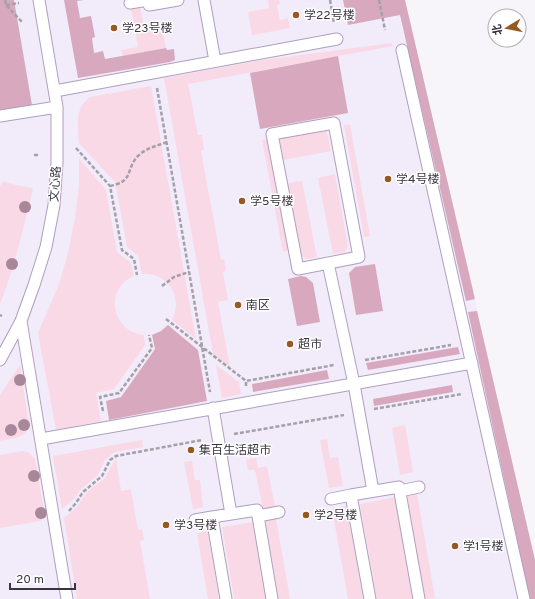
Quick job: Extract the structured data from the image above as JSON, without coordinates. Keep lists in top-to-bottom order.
{
  "streets": {
    "lane": ["文心路"]
  },
  "places": [
    "学22号楼",
    "学23号楼",
    "学4号楼",
    "学5号楼",
    "南区",
    "超市",
    "集百生活超市",
    "学2号楼",
    "学3号楼",
    "学1号楼"
  ],
  "scale_bar": "20 m",
  "north": "left"
}
